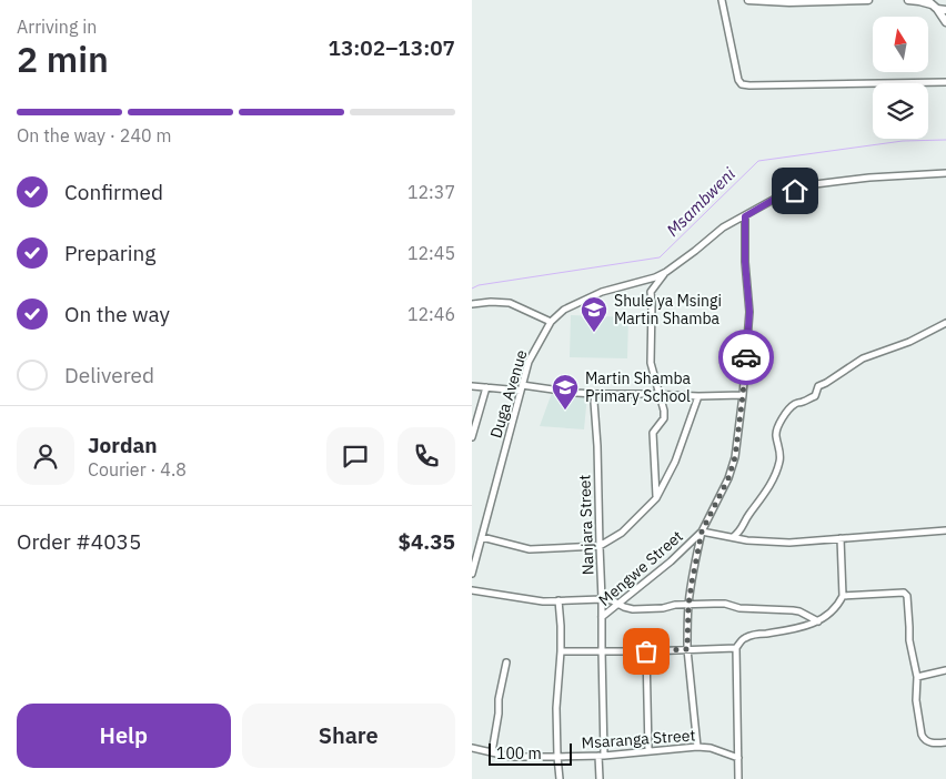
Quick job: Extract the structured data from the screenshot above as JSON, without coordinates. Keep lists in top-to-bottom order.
{
  "streets": {
    "street": [
      "Duga Avenue",
      "Nanjara Street",
      "Mengwe Street",
      "Msaranga Street"
    ]
  },
  "crossings": [
    ["Duga Avenue", "Mengwe Street"],
    ["Nanjara Street", "Mengwe Street"],
    ["Nanjara Street", "Msaranga Street"]
  ],
  "water": ["Msambweni"],
  "places": {
    "school or university": ["Shule ya Msingi Martin Shamba", "Martin Shamba Primary School"]
  },
  "scale_bar": "100 m",
  "north": "top",
  "page": {
    "heading": ["2 min", "Arriving in", "13:02–13:07"],
    "panel": [
      "Jordan",
      "Courier · 4.8",
      "Order #4035",
      "$4.35"
    ],
    "bar": "On the way · 240 m",
    "list": [
      ["Confirmed", "12:37"],
      ["Preparing", "12:45"],
      ["On the way", "12:46"],
      "Delivered"
    ],
    "buttons": ["Help", "Share"],
    "scale": "100 m"
  }
}
